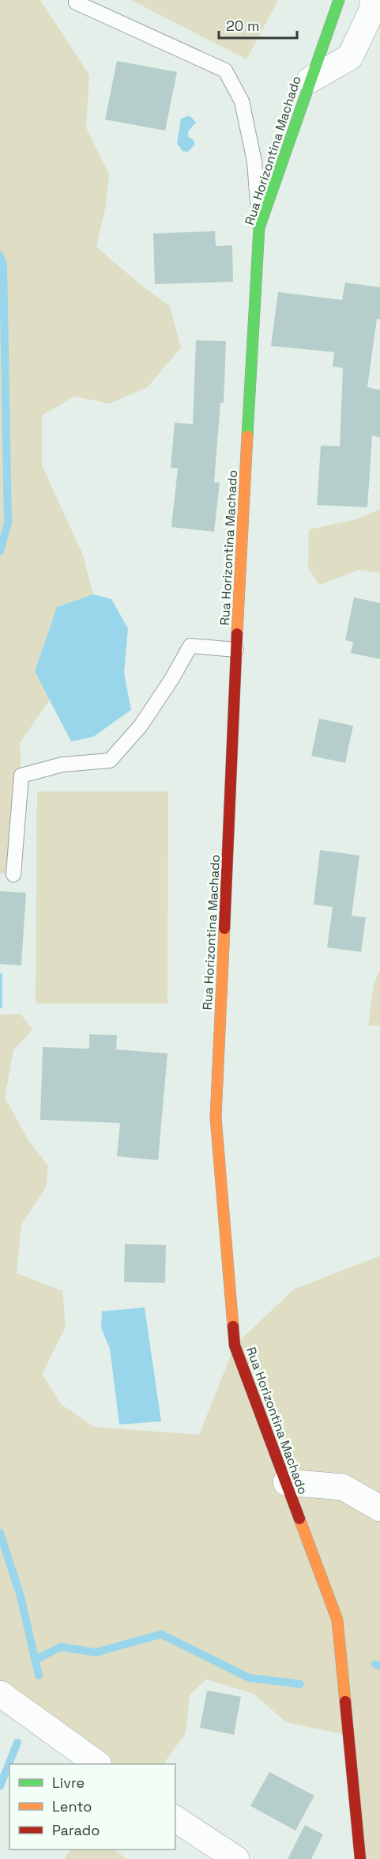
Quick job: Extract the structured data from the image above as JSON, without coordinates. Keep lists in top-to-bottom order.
{
  "streets": {
    "street": ["Rua Horizontina Machado"]
  },
  "legend": ["Livre", "Lento", "Parado"],
  "scale_bar": "20 m"
}
